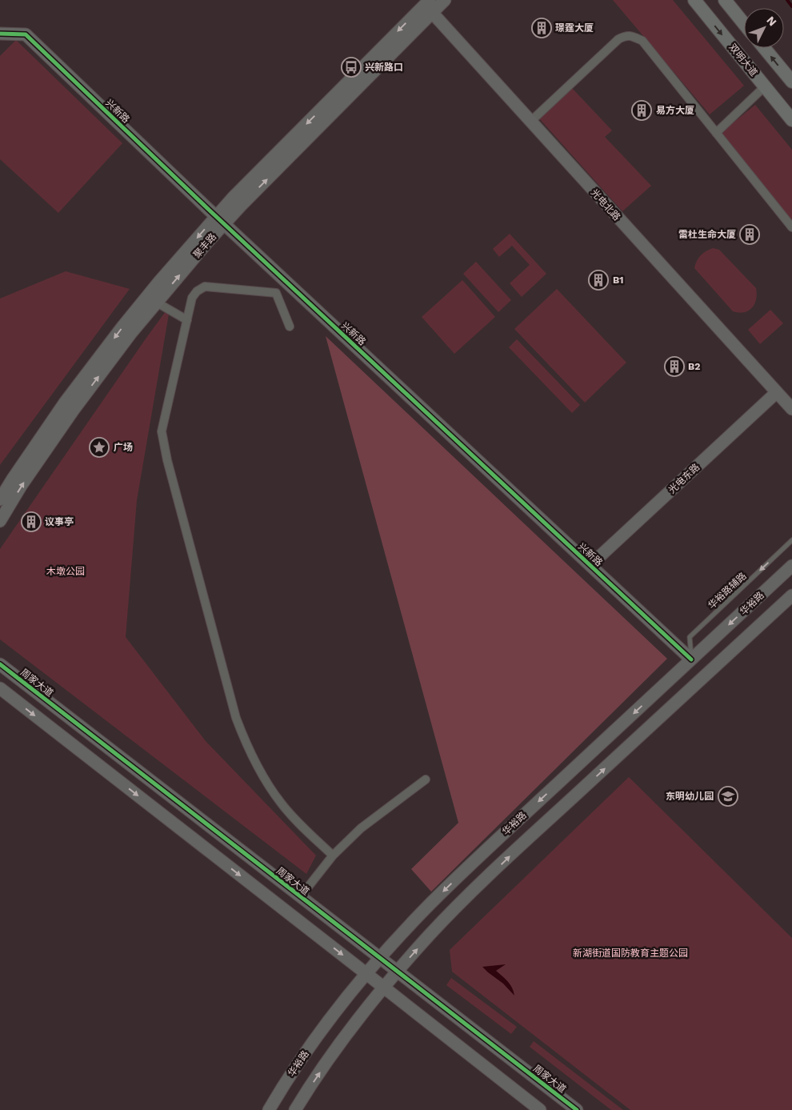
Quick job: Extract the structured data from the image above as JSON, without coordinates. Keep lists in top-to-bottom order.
{
  "streets": {
    "main road": ["双明大道"],
    "street": [
      "兴新路",
      "光电北路",
      "聚丰路",
      "光电东路",
      "华裕路",
      "周家大道"
    ],
    "lane": ["华裕路辅路"]
  },
  "crossings": [
    ["兴新路", "聚丰路"],
    ["兴新路", "光电东路"],
    ["兴新路", "华裕路辅路"],
    ["兴新路", "华裕路"],
    ["光电北路", "聚丰路"],
    ["光电北路", "光电东路"],
    ["华裕路辅路", "华裕路"],
    ["华裕路", "周家大道"]
  ],
  "one_way": ["华裕路辅路"],
  "parks": ["木墩公园", "新湖街道国防教育主题公园"],
  "places": {
    "building": [
      "璟霆大厦",
      "易方大厦",
      "雷杜生命大厦",
      "B1",
      "B2",
      "议事亭"
    ],
    "bus stop": ["兴新路口"],
    "place": ["广场"],
    "school or university": ["东明幼儿园"]
  },
  "north": "top right"
}
